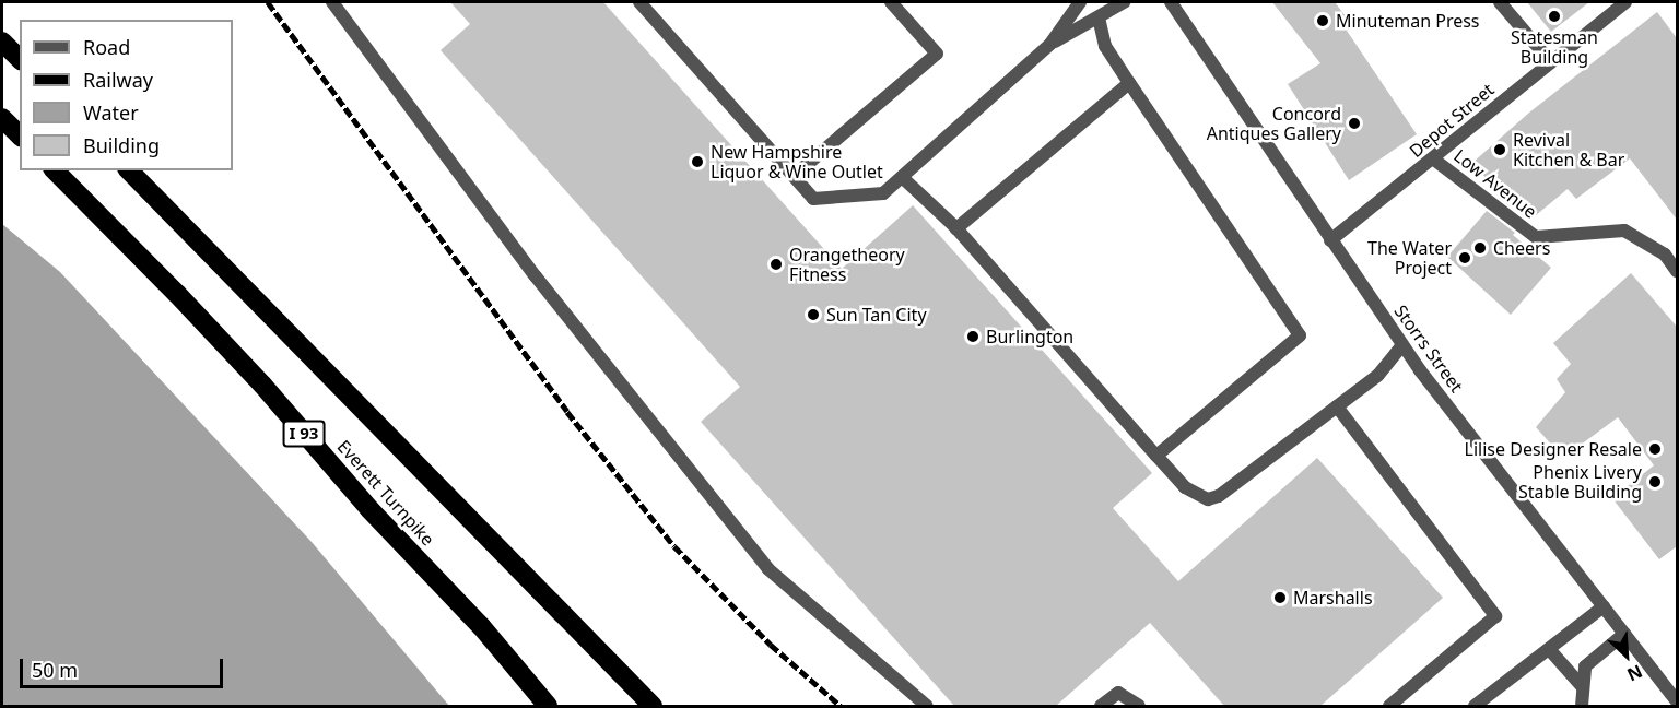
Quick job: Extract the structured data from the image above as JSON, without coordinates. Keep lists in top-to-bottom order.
{
  "streets": {
    "highway": ["I 93", "Everett Turnpike"],
    "street": ["Depot Street", "Low Avenue", "Storrs Street"]
  },
  "crossings": [
    ["Depot Street", "Low Avenue"],
    ["Depot Street", "Storrs Street"]
  ],
  "places": [
    "Statesman Building",
    "Minuteman Press",
    "Concord Antiques Gallery",
    "Revival Kitchen & Bar",
    "New Hampshire Liquor & Wine Outlet",
    "Cheers",
    "The Water Project",
    "Orangetheory Fitness",
    "Sun Tan City",
    "Burlington",
    "Lilise Designer Resale",
    "Phenix Livery Stable Building",
    "Marshalls"
  ],
  "legend": [
    "Road",
    "Railway",
    "Water",
    "Building"
  ],
  "scale_bar": "50 m",
  "north": "bottom right"
}
